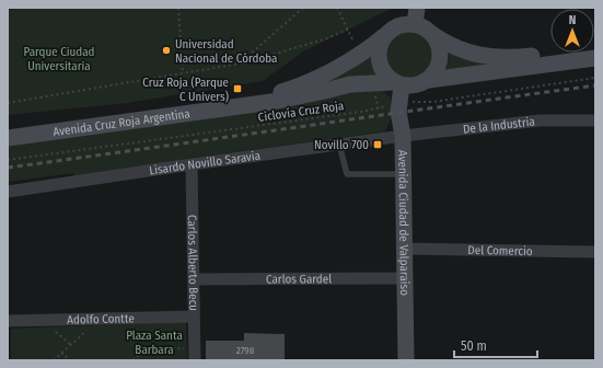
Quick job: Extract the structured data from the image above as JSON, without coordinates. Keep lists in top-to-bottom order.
{
  "streets": {
    "main road": ["Avenida Cruz Roja Argentina", "Avenida Ciudad de Valparaíso"],
    "street": [
      "De la Industria",
      "Lisardo Novillo Saravia",
      "Del Comercio",
      "Carlos Alberto Becu",
      "Carlos Gardel",
      "Adolfo Contte"
    ],
    "path": ["Ciclovía Cruz Roja"]
  },
  "crossings": [
    ["Ciclovía Cruz Roja", "Avenida Ciudad de Valparaíso"],
    ["Avenida Cruz Roja Argentina", "Avenida Ciudad de Valparaíso"],
    ["De la Industria", "Lisardo Novillo Saravia"],
    ["De la Industria", "Avenida Ciudad de Valparaíso"],
    ["Lisardo Novillo Saravia", "Avenida Ciudad de Valparaíso"],
    ["Lisardo Novillo Saravia", "Carlos Alberto Becu"],
    ["Avenida Ciudad de Valparaíso", "Del Comercio"],
    ["Avenida Ciudad de Valparaíso", "Carlos Gardel"],
    ["Carlos Alberto Becu", "Carlos Gardel"],
    ["Carlos Alberto Becu", "Adolfo Contte"]
  ],
  "parks": ["Parque Ciudad Universitaria", "Plaza Santa Barbara"],
  "places": {
    "other": ["Universidad Nacional de Córdoba"],
    "transit": ["Cruz Roja (Parque C Univers)", "Novillo 700"]
  },
  "house_numbers": ["2798"],
  "scale_bar": "50 m",
  "north": "top"
}
